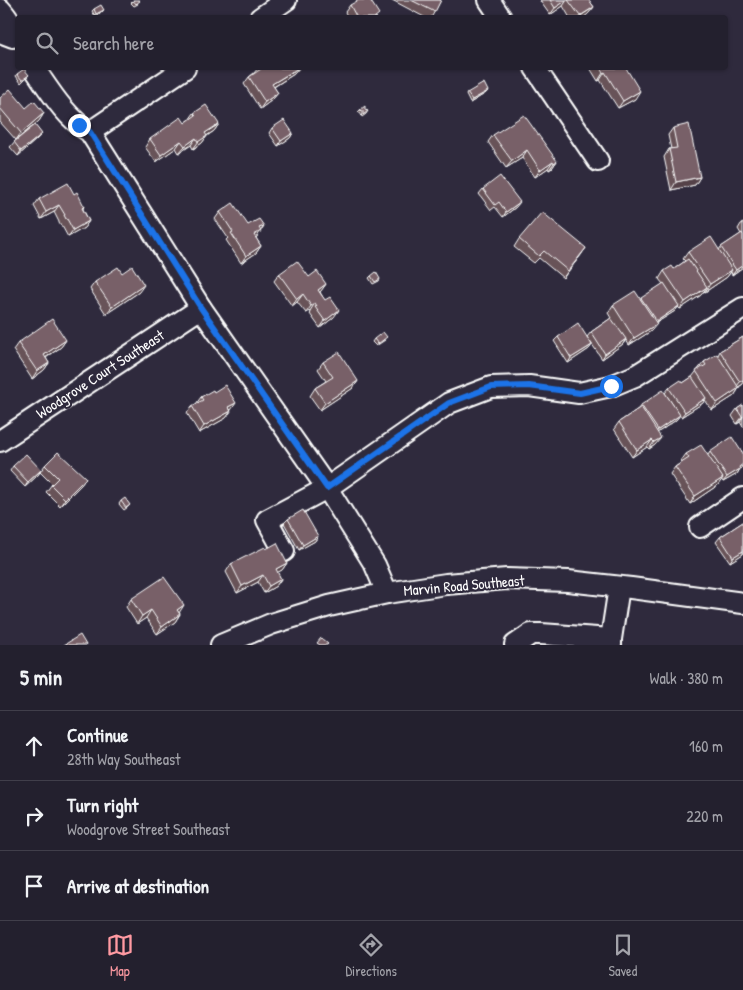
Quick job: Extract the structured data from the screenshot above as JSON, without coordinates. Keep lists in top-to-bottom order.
{
  "streets": {
    "street": ["Woodgrove Court Southeast", "Marvin Road Southeast"]
  },
  "page": {
    "search": "Search here",
    "heading": ["5 min", "Walk · 380 m"],
    "list": [
      ["Continue", "28th Way Southeast", "160 m"],
      ["Turn right", "Woodgrove Street Southeast", "220 m"],
      "Arrive at destination"
    ],
    "nav": ["Map", "Directions", "Saved"]
  }
}
